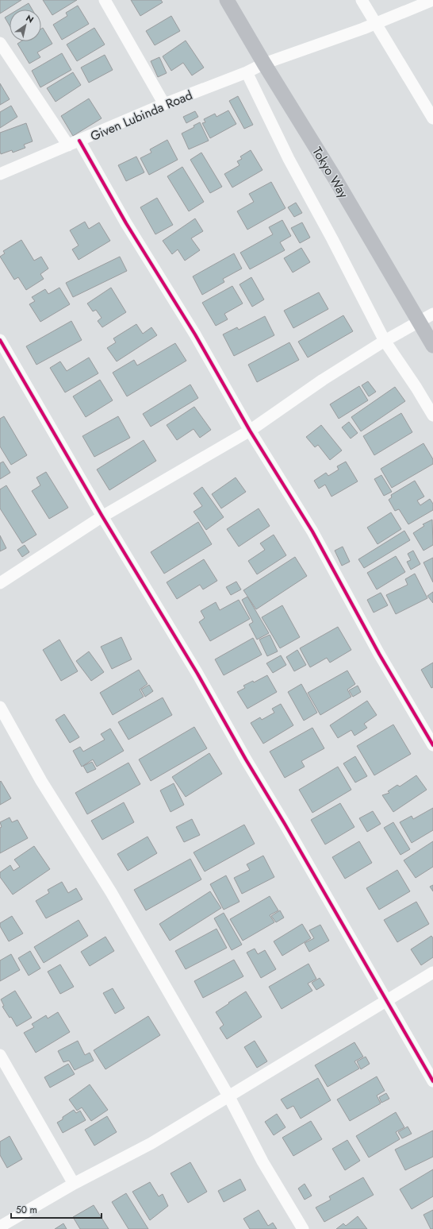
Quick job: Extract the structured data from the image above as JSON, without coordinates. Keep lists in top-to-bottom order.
{
  "streets": {
    "main road": ["Tokyo Way"],
    "street": ["Given Lubinda Road"]
  },
  "crossings": [
    ["Given Lubinda Road", "Tokyo Way"]
  ],
  "scale_bar": "50 m",
  "north": "top right"
}
